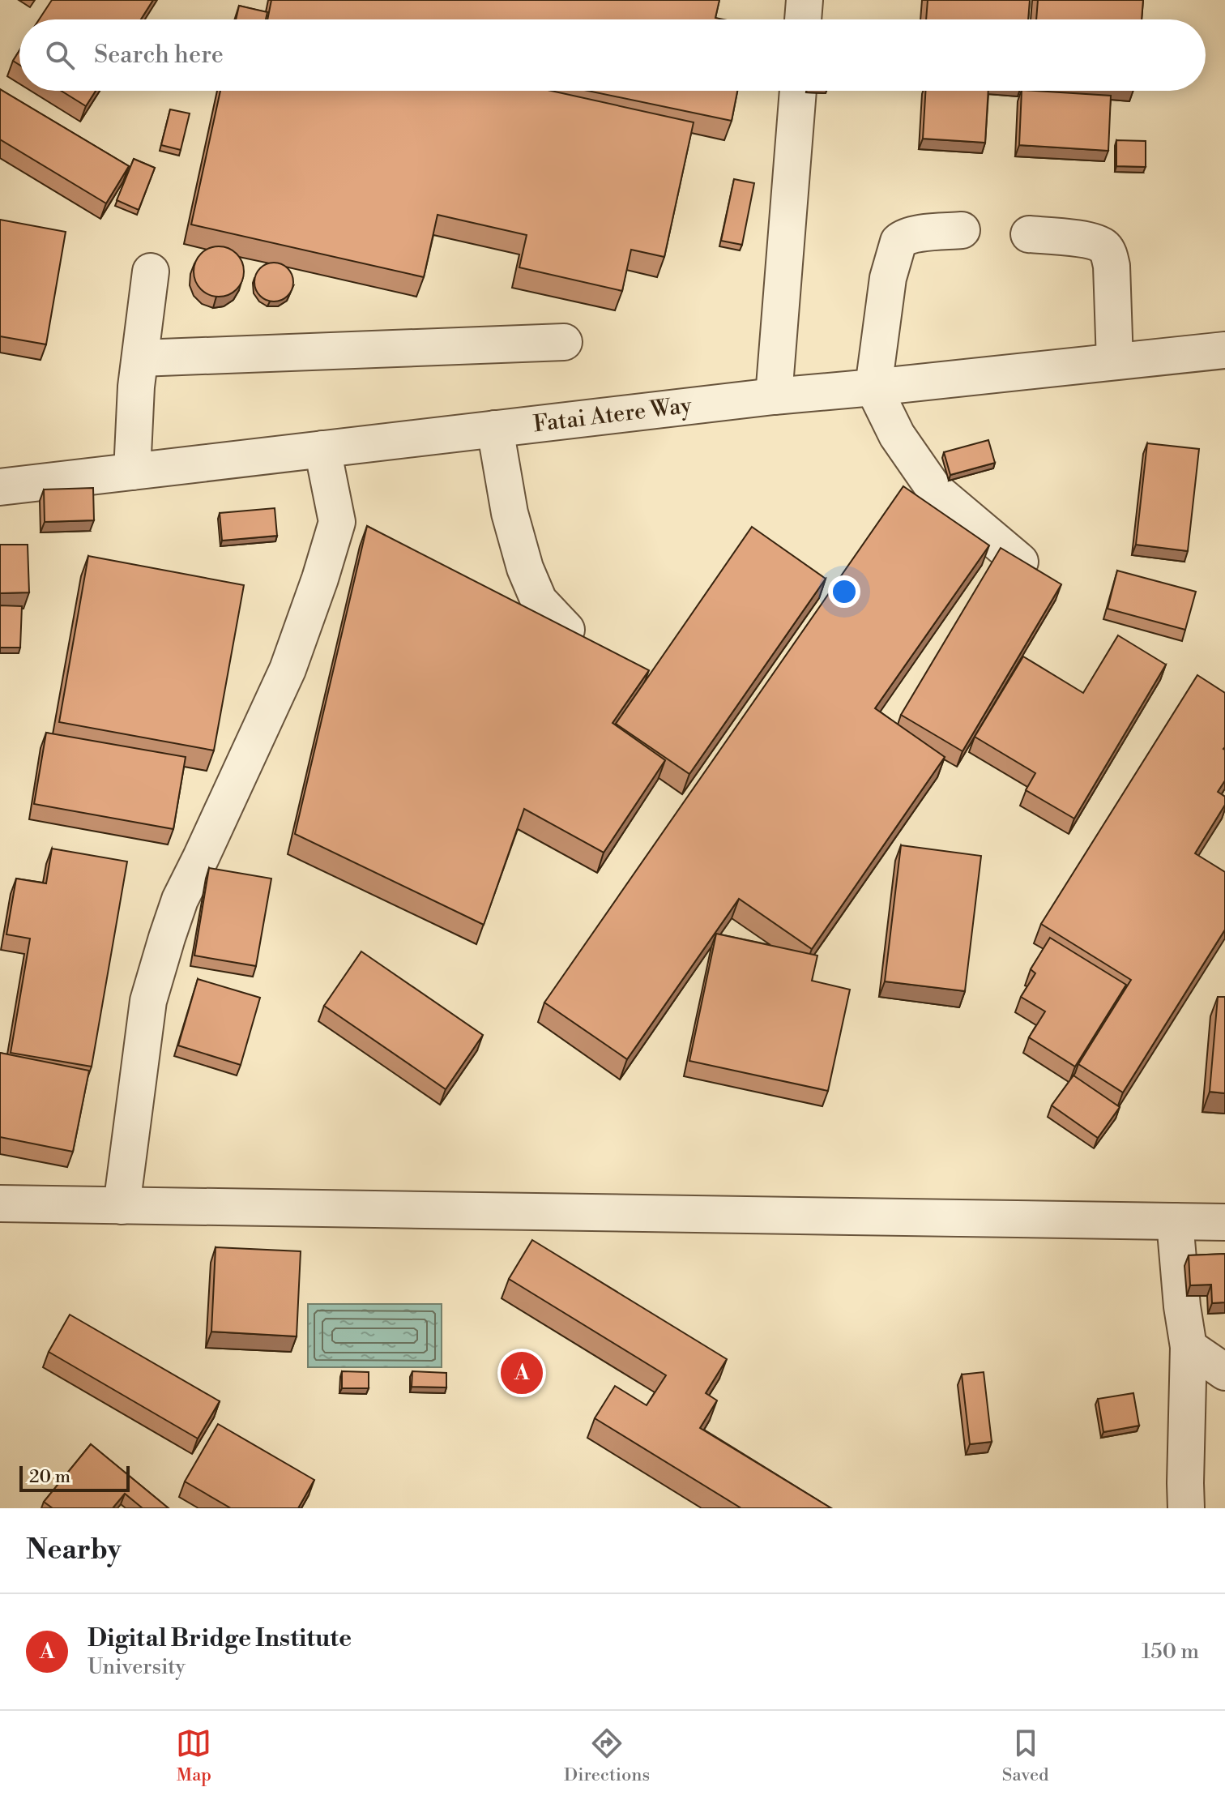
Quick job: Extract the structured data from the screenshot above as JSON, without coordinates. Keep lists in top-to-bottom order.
{
  "streets": {
    "street": ["Fatai Atere Way"]
  },
  "scale_bar": "20 m",
  "page": {
    "search": "Search here",
    "pins": "A",
    "scale": "20 m",
    "heading": "Nearby",
    "list": [
      {
        "mark": "A",
        "name": "Digital Bridge Institute",
        "note": "University",
        "value": "150 m"
      }
    ],
    "nav": ["Map", "Directions", "Saved"]
  }
}
